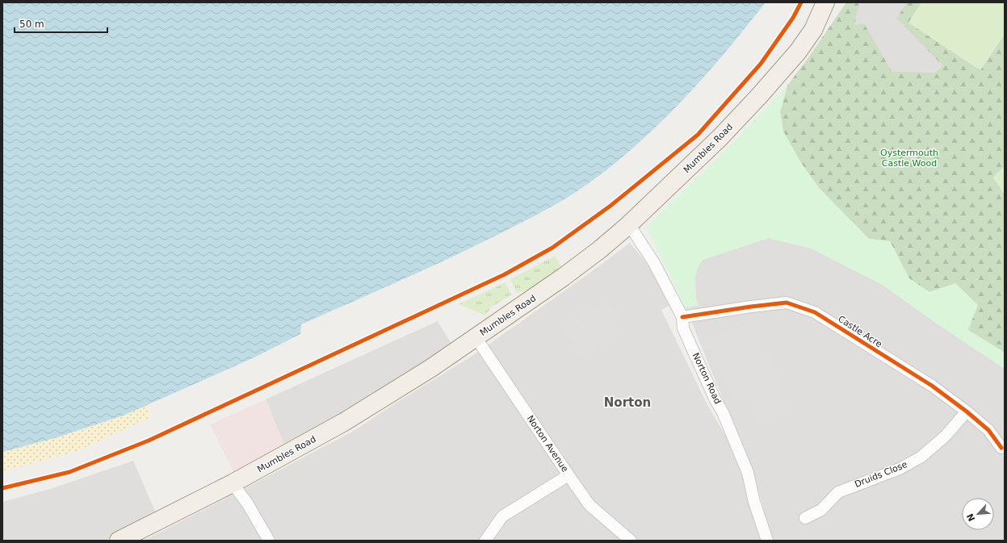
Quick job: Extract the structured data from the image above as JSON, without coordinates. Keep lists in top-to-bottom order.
{
  "streets": {
    "main road": ["Mumbles Road"],
    "street": [
      "Castle Acre",
      "Norton Road",
      "Norton Avenue",
      "Druids Close"
    ]
  },
  "crossings": [
    ["Mumbles Road", "Norton Road"],
    ["Mumbles Road", "Norton Avenue"],
    ["Castle Acre", "Norton Road"],
    ["Castle Acre", "Druids Close"]
  ],
  "districts": ["Norton"],
  "parks": ["Oystermouth Castle Wood"],
  "scale_bar": "50 m",
  "north": "bottom left"
}
